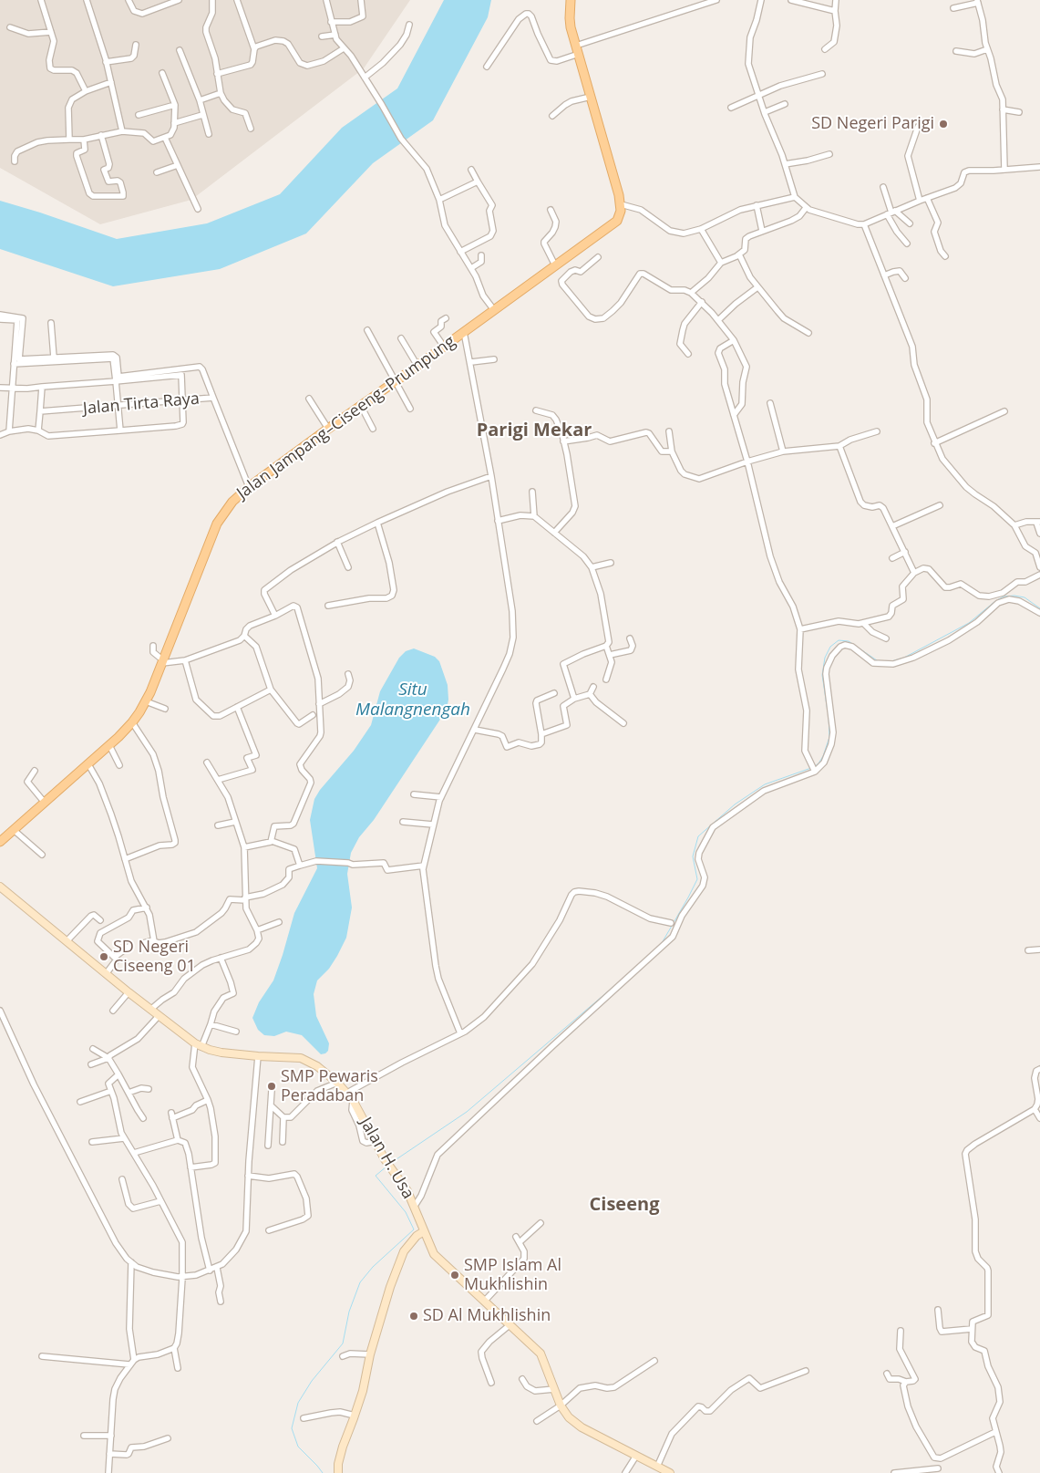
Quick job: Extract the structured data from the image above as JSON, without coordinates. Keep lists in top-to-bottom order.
{
  "streets": {
    "main road": ["Jalan Jampang–Ciseeng–Prumpung"],
    "street": ["Jalan Tirta Raya", "Jalan H. Usa"]
  },
  "crossings": [
    ["Jalan Tirta Raya", "Jalan Jampang–Ciseeng–Prumpung"]
  ],
  "districts": ["Parigi Mekar", "Ciseeng"],
  "water": ["Situ Malangnengah"],
  "places": [
    "SD Negeri Parigi",
    "SD Negeri Ciseeng 01",
    "SMP Pewaris Peradaban",
    "SMP Islam Al Mukhlishin",
    "SD Al Mukhlishin"
  ]
}
